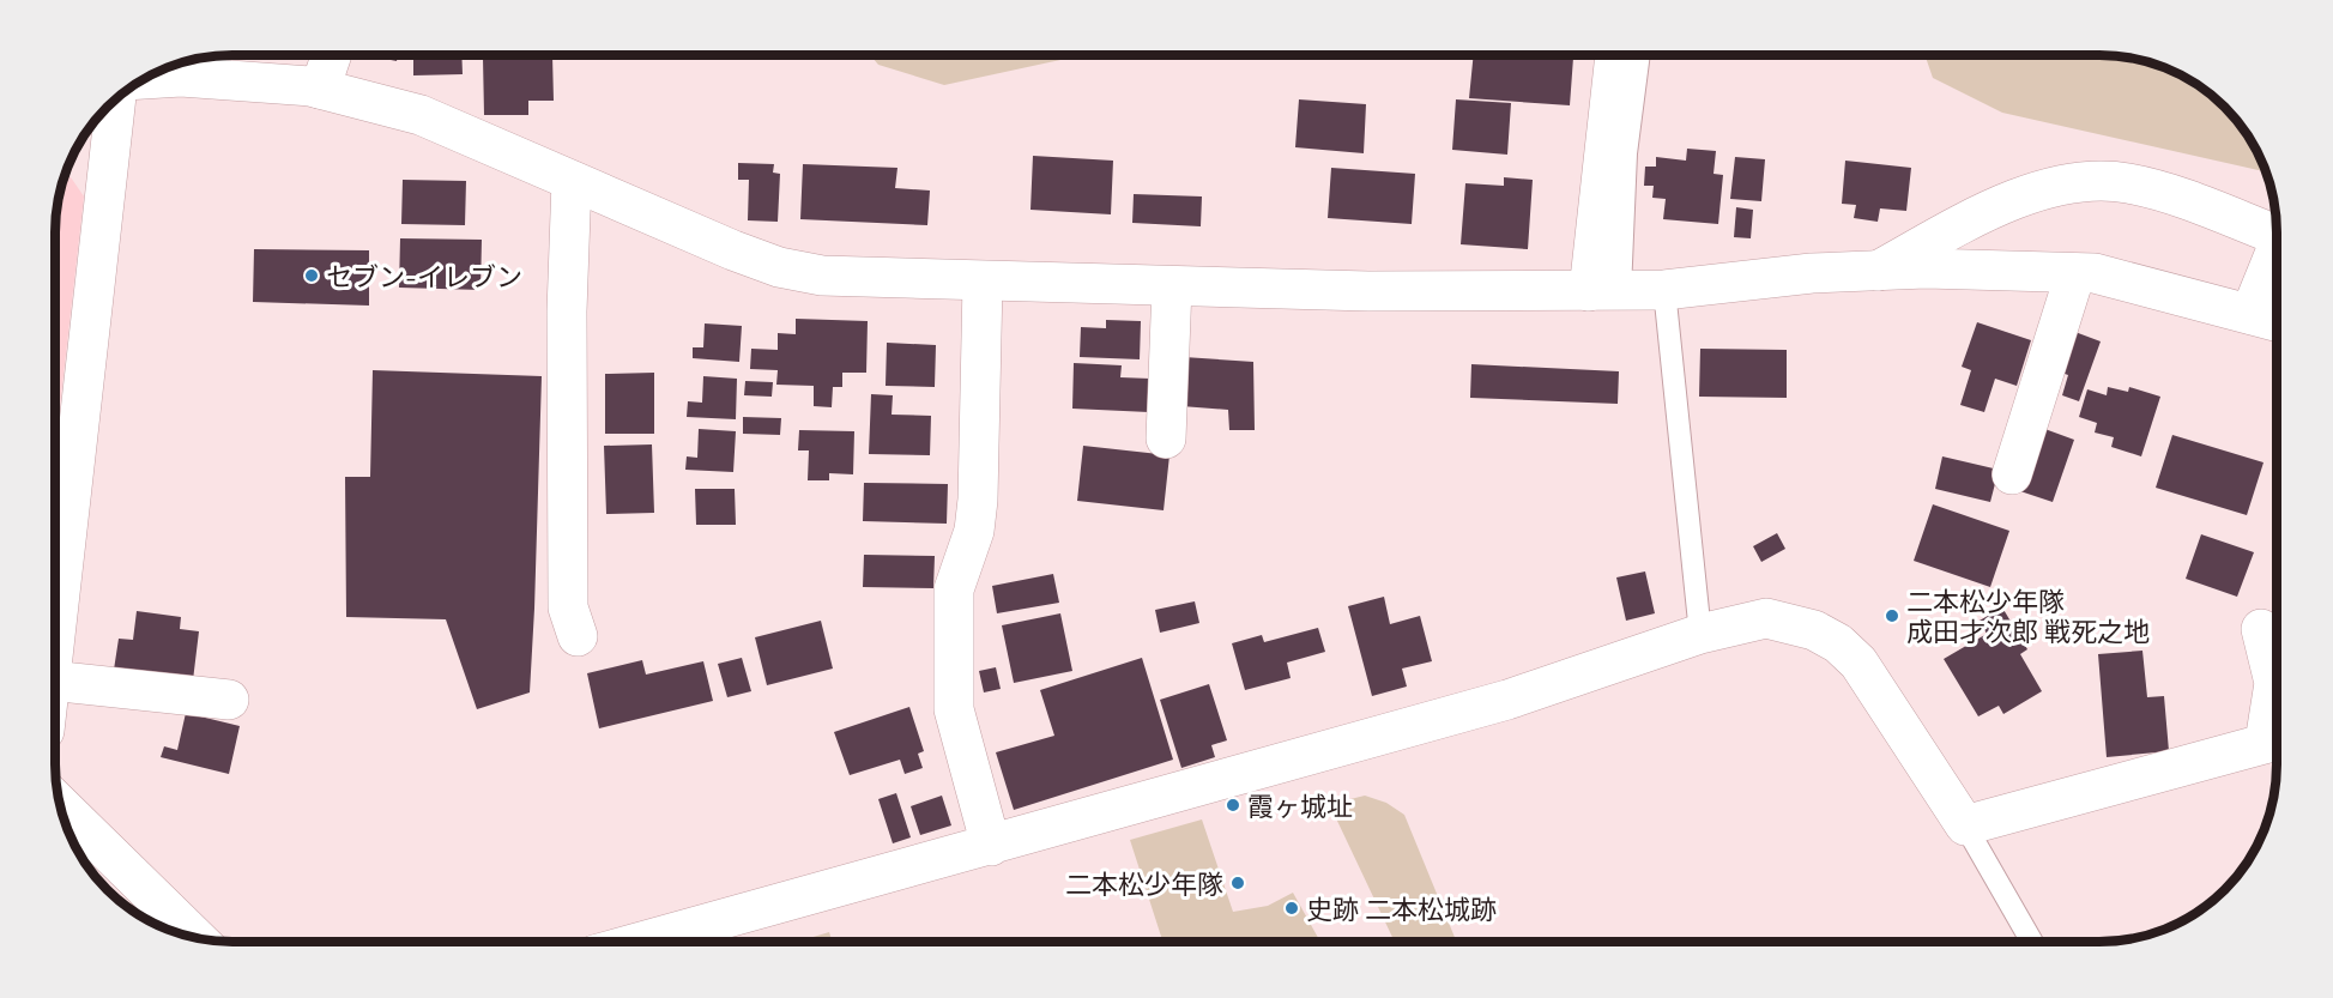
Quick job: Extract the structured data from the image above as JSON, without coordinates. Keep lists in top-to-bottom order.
{
  "places": [
    "セブン-イレブン",
    "二本松少年隊 成田才次郎 戦死之地",
    "霞ヶ城址",
    "二本松少年隊",
    "史跡 二本松城跡"
  ]
}
